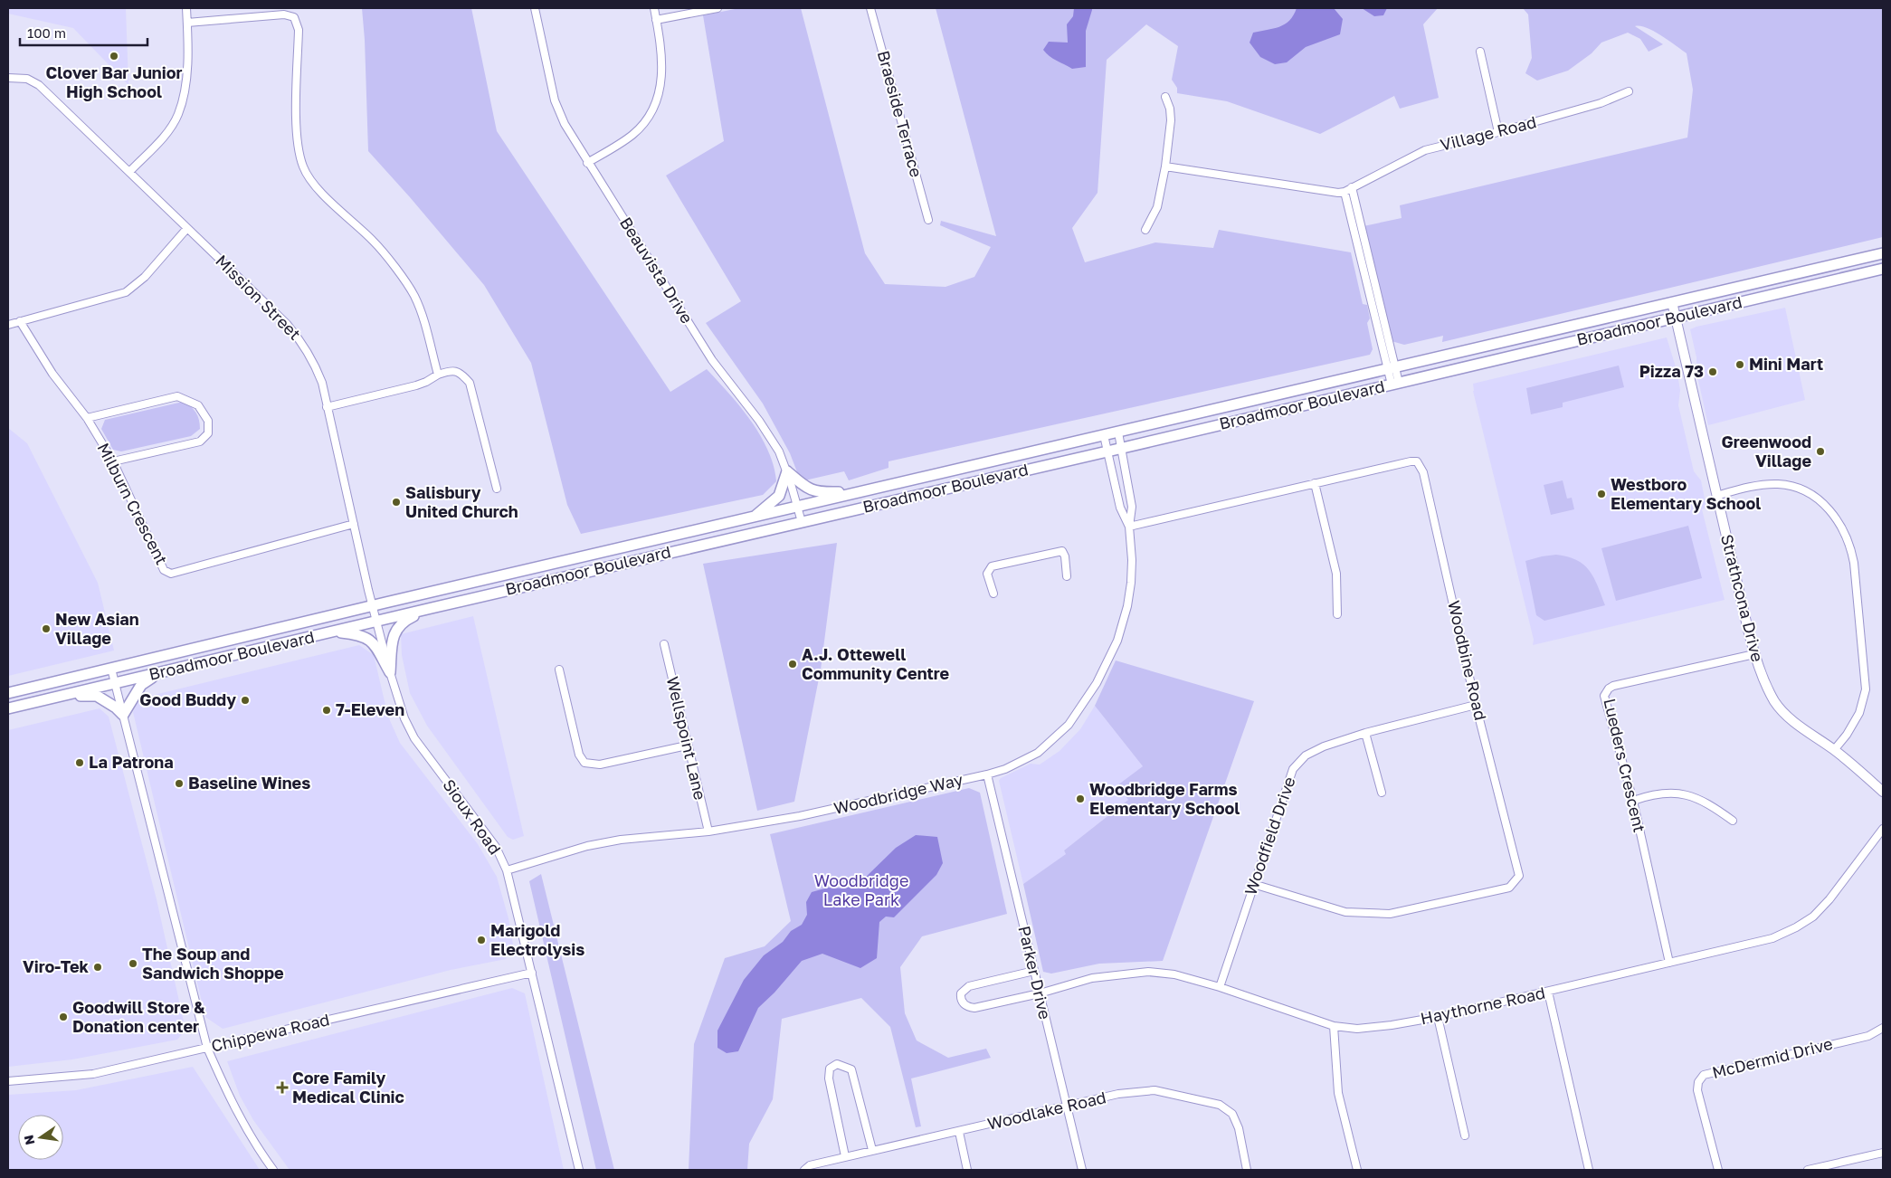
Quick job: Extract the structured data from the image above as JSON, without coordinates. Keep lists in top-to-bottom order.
{
  "streets": {
    "main road": ["Broadmoor Boulevard"],
    "street": [
      "Braeside Terrace",
      "Village Road",
      "Beauvista Drive",
      "Mission Street",
      "Milburn Crescent",
      "Strathcona Drive",
      "Woodbine Road",
      "Wellspoint Lane",
      "Lueders Crescent",
      "Woodbridge Way",
      "Sioux Road",
      "Woodfield Drive",
      "Parker Drive",
      "Haythorne Road",
      "Chippewa Road",
      "McDermid Drive",
      "Woodlake Road"
    ]
  },
  "crossings": [
    ["Beauvista Drive", "Broadmoor Boulevard"],
    ["Mission Street", "Broadmoor Boulevard"],
    ["Mission Street", "Milburn Crescent"],
    ["Mission Street", "Sioux Road"],
    ["Broadmoor Boulevard", "Strathcona Drive"],
    ["Broadmoor Boulevard", "Woodbridge Way"],
    ["Broadmoor Boulevard", "Sioux Road"],
    ["Strathcona Drive", "Lueders Crescent"],
    ["Woodbine Road", "Woodbridge Way"],
    ["Woodbine Road", "Woodfield Drive"],
    ["Wellspoint Lane", "Woodbridge Way"],
    ["Lueders Crescent", "Haythorne Road"],
    ["Woodbridge Way", "Sioux Road"],
    ["Woodbridge Way", "Parker Drive"],
    ["Sioux Road", "Chippewa Road"],
    ["Woodfield Drive", "Haythorne Road"],
    ["Parker Drive", "Haythorne Road"],
    ["Parker Drive", "Woodlake Road"]
  ],
  "parks": ["Woodbridge Lake Park"],
  "places": {
    "other": [
      "Clover Bar Junior High School",
      "Mini Mart",
      "Pizza 73",
      "Greenwood Village",
      "Westboro Elementary School",
      "Salisbury United Church",
      "New Asian Village",
      "A.J. Ottewell Community Centre",
      "Good Buddy",
      "7-Eleven",
      "La Patrona",
      "Baseline Wines",
      "Woodbridge Farms Elementary School",
      "Marigold Electrolysis",
      "The Soup and Sandwich Shoppe",
      "Viro-Tek",
      "Goodwill Store & Donation center"
    ],
    "health": ["Core Family Medical Clinic"]
  },
  "scale_bar": "100 m",
  "north": "left"
}
